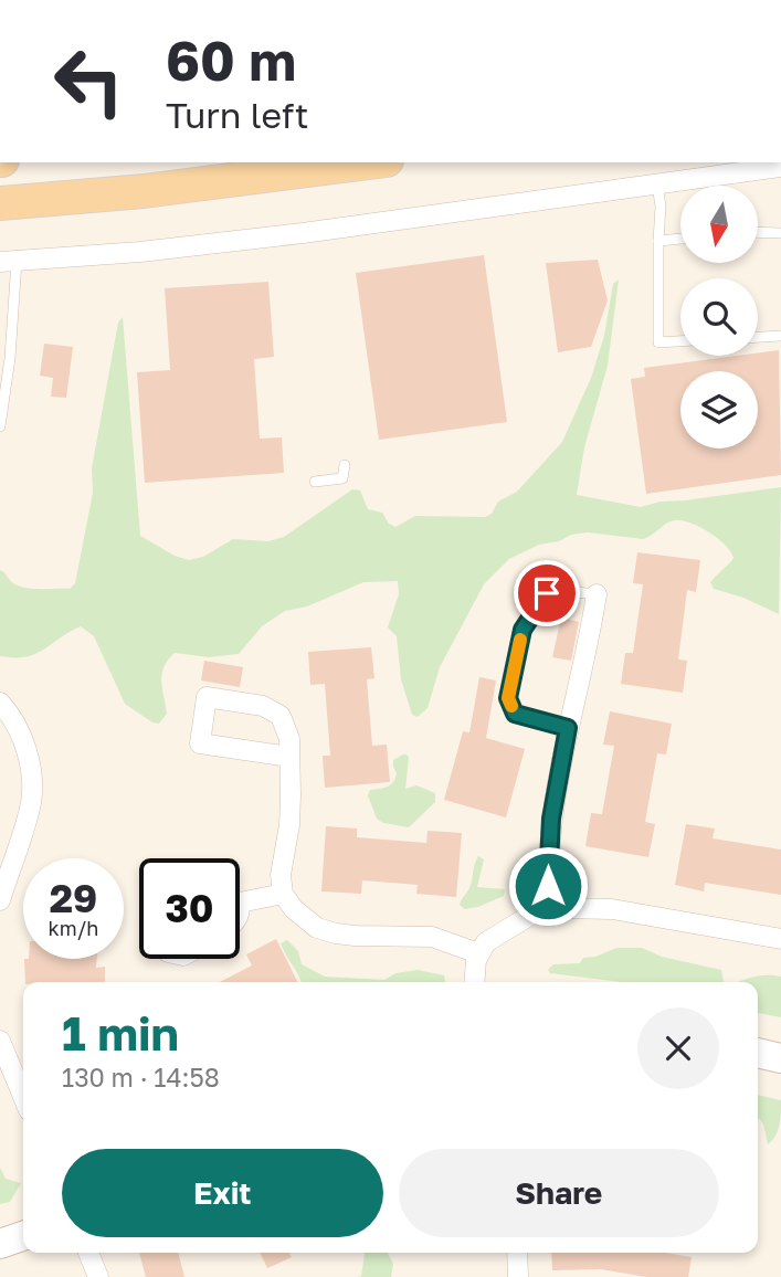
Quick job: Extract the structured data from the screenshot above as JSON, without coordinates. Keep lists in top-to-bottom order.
{
  "north": "bottom",
  "page": {
    "turn": ["60 m", "Turn left"],
    "speed": "29 km/h",
    "limit": "30",
    "heading": ["1 min", "130 m · 14:58"],
    "buttons": ["Exit", "Share"]
  }
}
